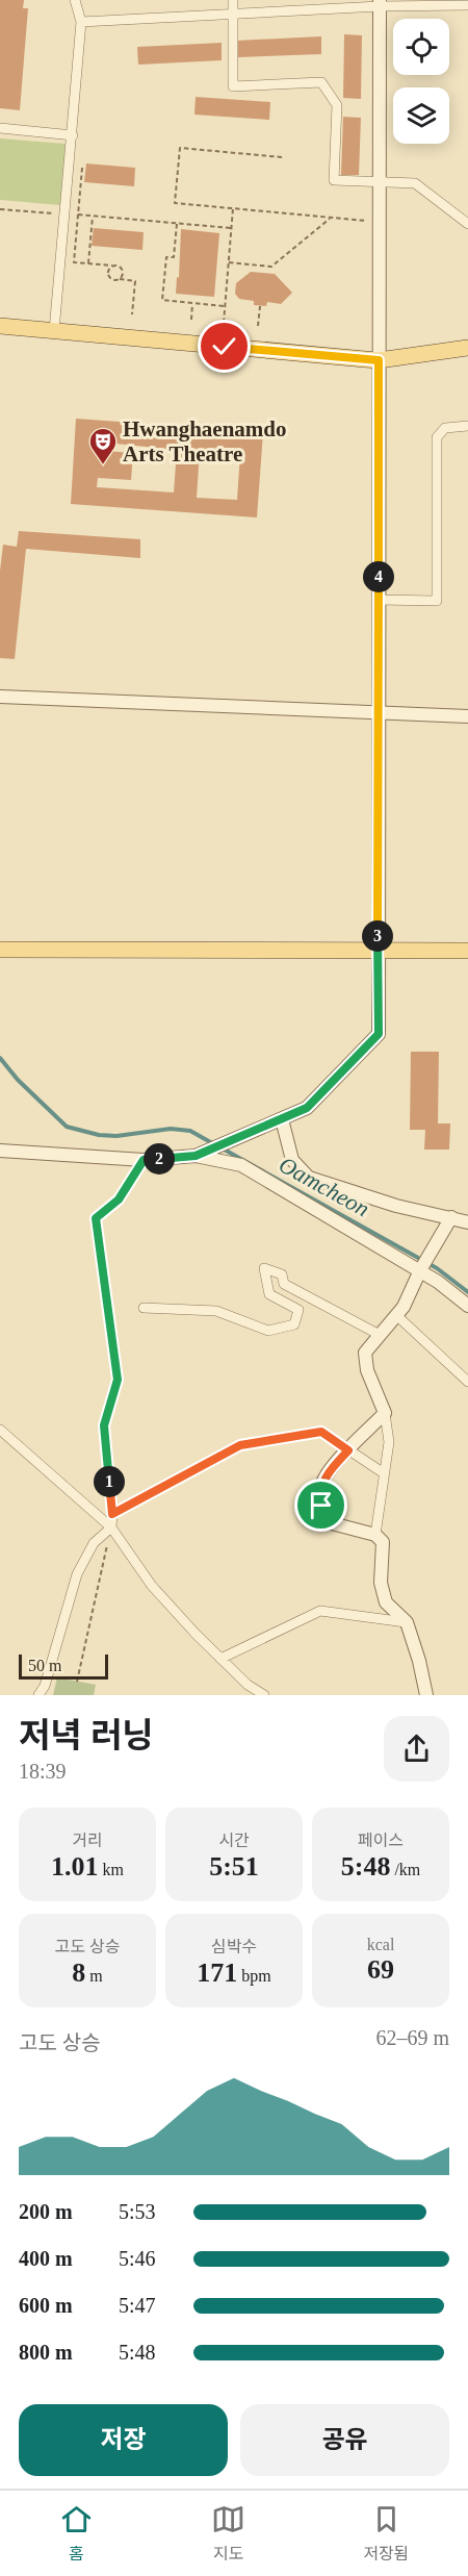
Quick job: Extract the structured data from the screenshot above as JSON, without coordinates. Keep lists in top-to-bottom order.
{
  "water": ["Oamcheon"],
  "places": {
    "theatre": ["Hwanghaenamdo Arts Theatre"]
  },
  "scale_bar": "50 m",
  "page": {
    "pins": [
      "4",
      "3",
      "2",
      "1"
    ],
    "scale": "50 m",
    "heading": ["저녁 러닝", "18:39"],
    "stats": [
      ["거리", "1.01 km"],
      ["시간", "5:51"],
      ["페이스", "5:48 /km"],
      ["고도 상승", "8 m"],
      ["심박수", "171 bpm"],
      ["kcal", "69"]
    ],
    "chart": ["고도 상승", "62–69 m"],
    "list": [
      {
        "name": "200 m",
        "note": "5:53"
      },
      {
        "name": "400 m",
        "note": "5:46"
      },
      {
        "name": "600 m",
        "note": "5:47"
      },
      {
        "name": "800 m",
        "note": "5:48"
      }
    ],
    "buttons": ["저장", "공유"],
    "tabs": ["홈", "지도", "저장됨"]
  }
}
